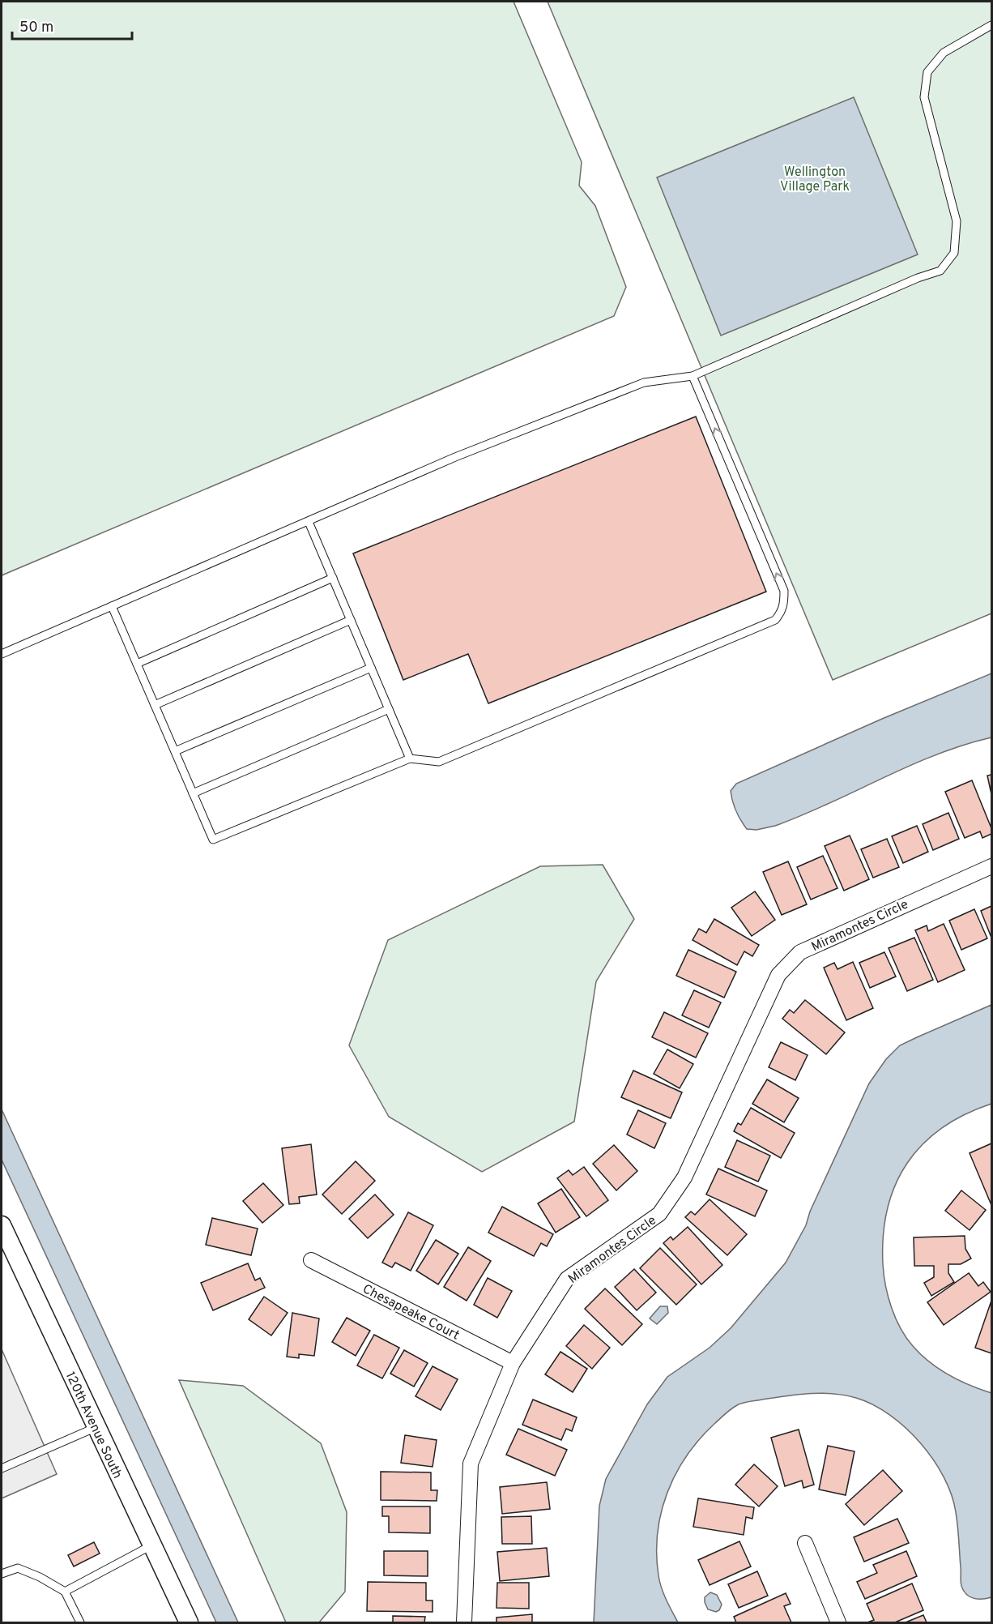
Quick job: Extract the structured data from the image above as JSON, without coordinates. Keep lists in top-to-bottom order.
{
  "streets": {
    "street": ["Miramontes Circle", "Chesapeake Court", "120th Avenue South"]
  },
  "crossings": [
    ["Miramontes Circle", "Chesapeake Court"]
  ],
  "parks": ["Wellington Village Park"],
  "scale_bar": "50 m"
}
